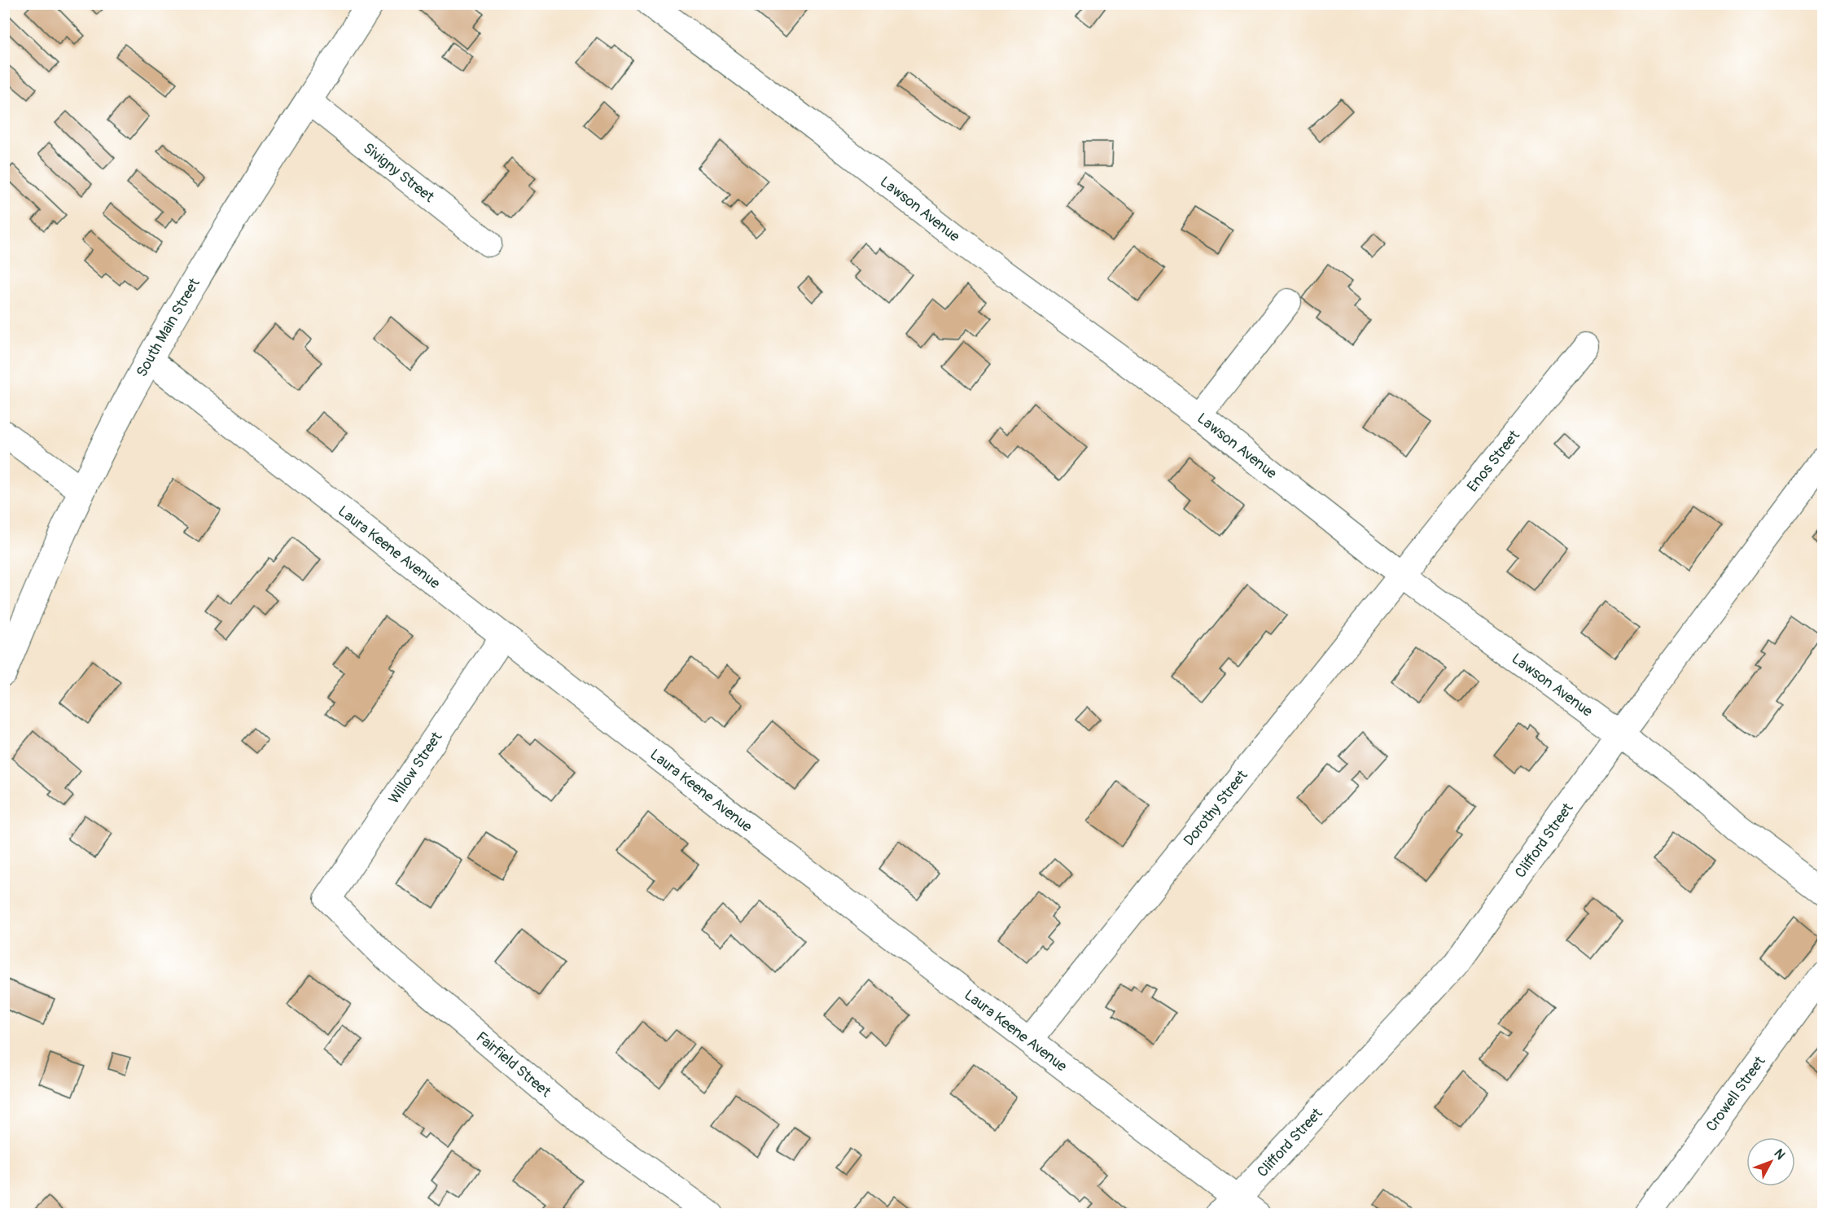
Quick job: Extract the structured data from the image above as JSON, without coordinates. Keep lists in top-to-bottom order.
{
  "streets": {
    "main road": ["South Main Street"],
    "street": [
      "Sivigny Street",
      "Lawson Avenue",
      "Enos Street",
      "Laura Keene Avenue",
      "Willow Street",
      "Dorothy Street",
      "Clifford Street",
      "Fairfield Street",
      "Crowell Street"
    ]
  },
  "crossings": [
    ["Sivigny Street", "South Main Street"],
    ["Lawson Avenue", "Enos Street"],
    ["Lawson Avenue", "Dorothy Street"],
    ["Lawson Avenue", "Clifford Street"],
    ["South Main Street", "Laura Keene Avenue"],
    ["Enos Street", "Dorothy Street"],
    ["Laura Keene Avenue", "Willow Street"],
    ["Laura Keene Avenue", "Dorothy Street"],
    ["Laura Keene Avenue", "Clifford Street"],
    ["Willow Street", "Fairfield Street"]
  ],
  "north": "top right"
}
